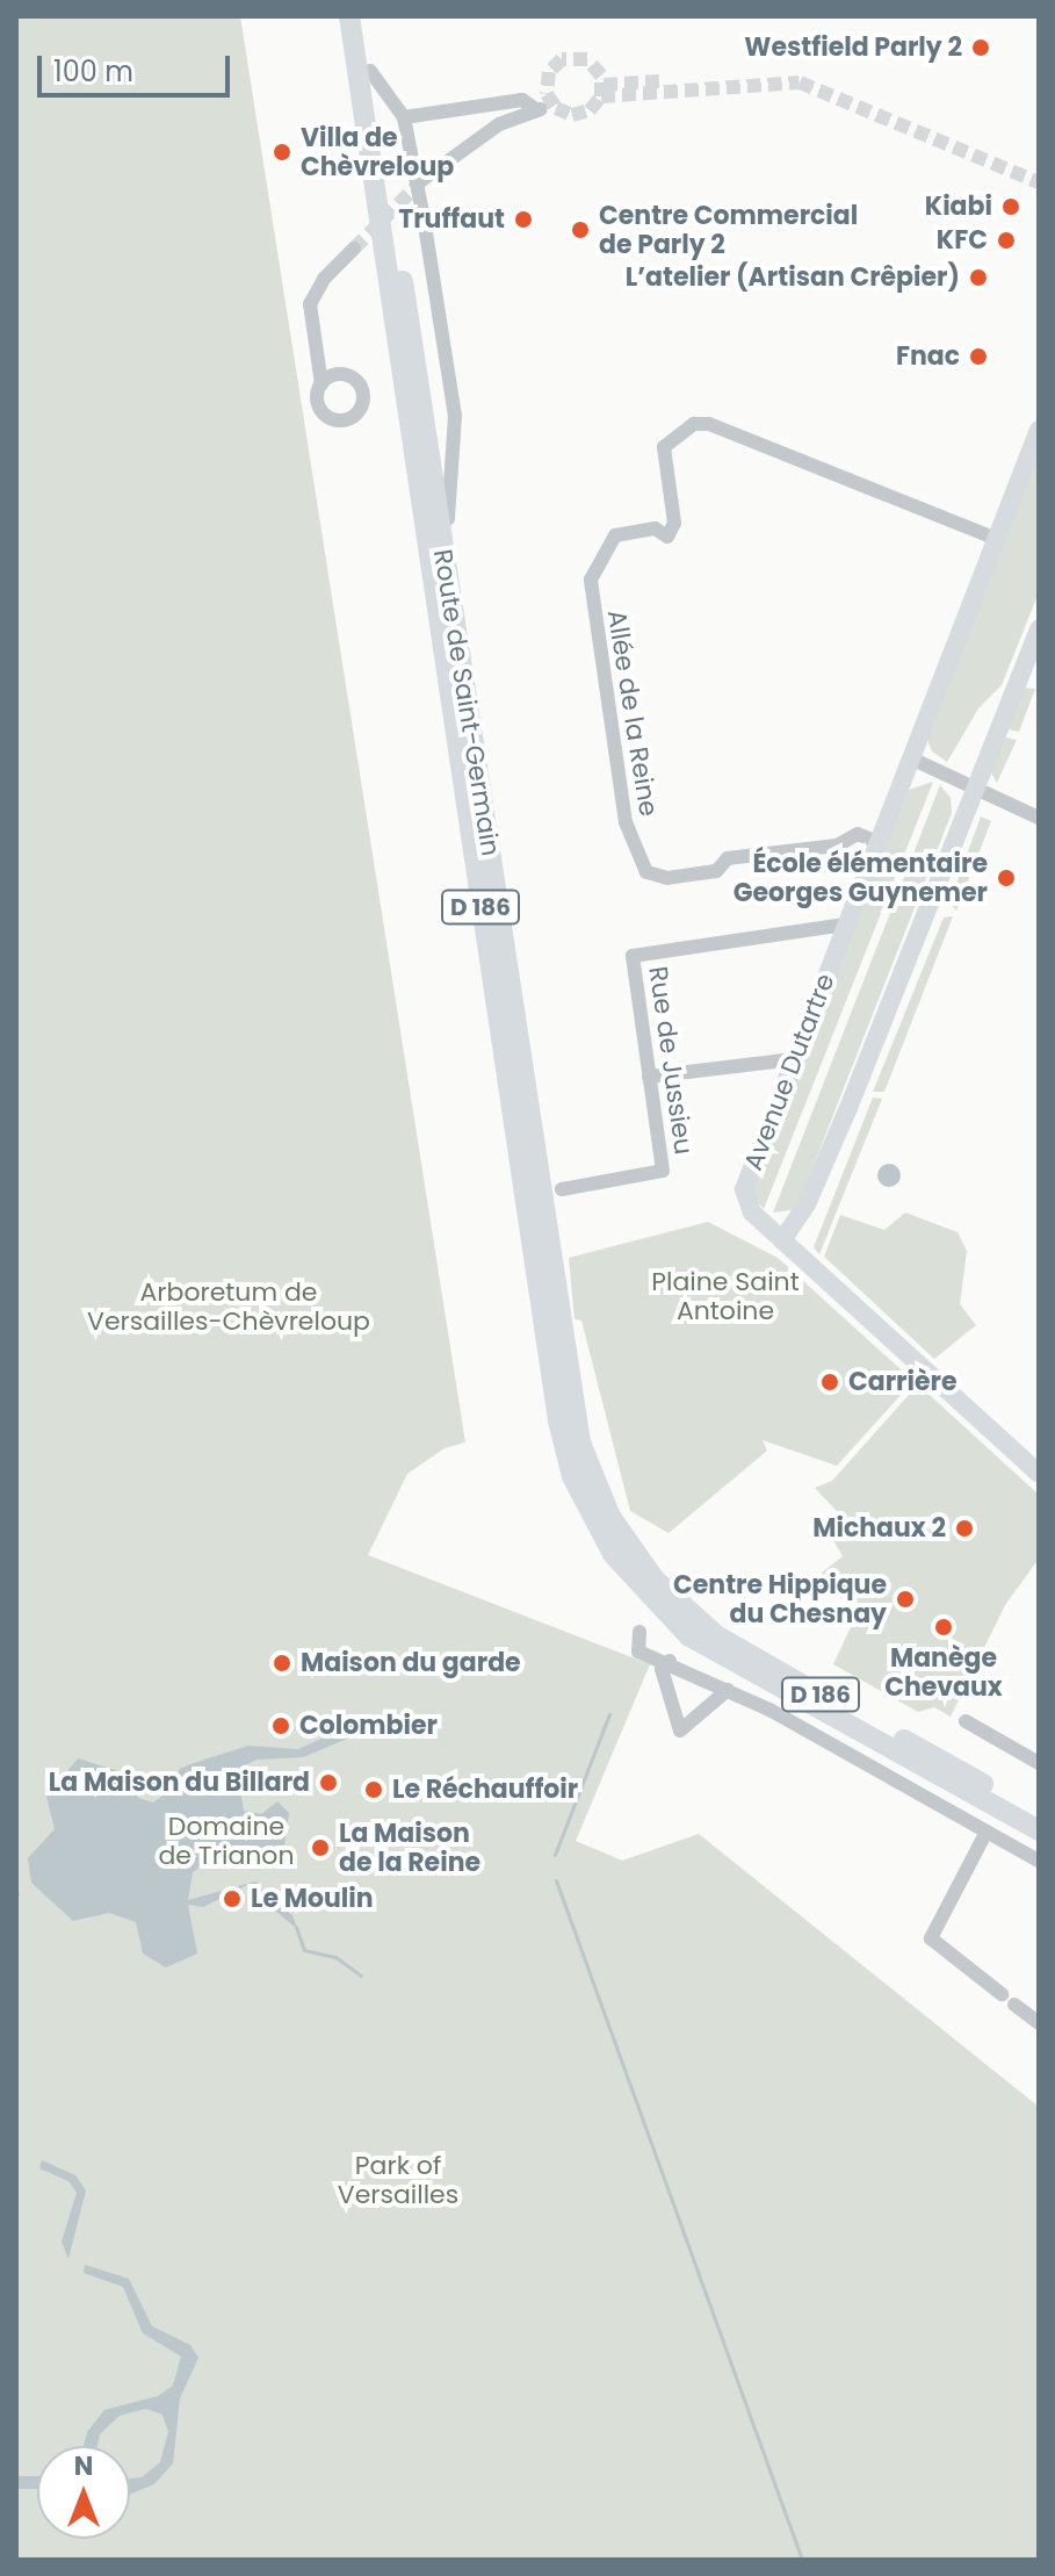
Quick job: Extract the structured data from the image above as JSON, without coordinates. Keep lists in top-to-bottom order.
{
  "streets": {
    "main road": ["Route de Saint-Germain", "D 186", "Avenue Dutartre"],
    "street": ["Allée de la Reine", "Rue de Jussieu"]
  },
  "crossings": [
    ["Allée de la Reine", "Avenue Dutartre"],
    ["Rue de Jussieu", "Avenue Dutartre"]
  ],
  "parks": [
    "Plaine Saint Antoine",
    "Arboretum de Versailles-Chèvreloup",
    "Domaine de Trianon",
    "Park of Versailles"
  ],
  "places": [
    "Westfield Parly 2",
    "Villa de Chèvreloup",
    "Kiabi",
    "Truffaut",
    "Centre Commercial de Parly 2",
    "KFC",
    "L’atelier (Artisan Crêpier)",
    "Fnac",
    "École élémentaire Georges Guynemer",
    "Carrière",
    "Michaux 2",
    "Centre Hippique du Chesnay",
    "Manège Chevaux",
    "Maison du garde",
    "Colombier",
    "La Maison du Billard",
    "Le Réchauffoir",
    "La Maison de la Reine",
    "Le Moulin"
  ],
  "scale_bar": "100 m",
  "north": "top"
}
